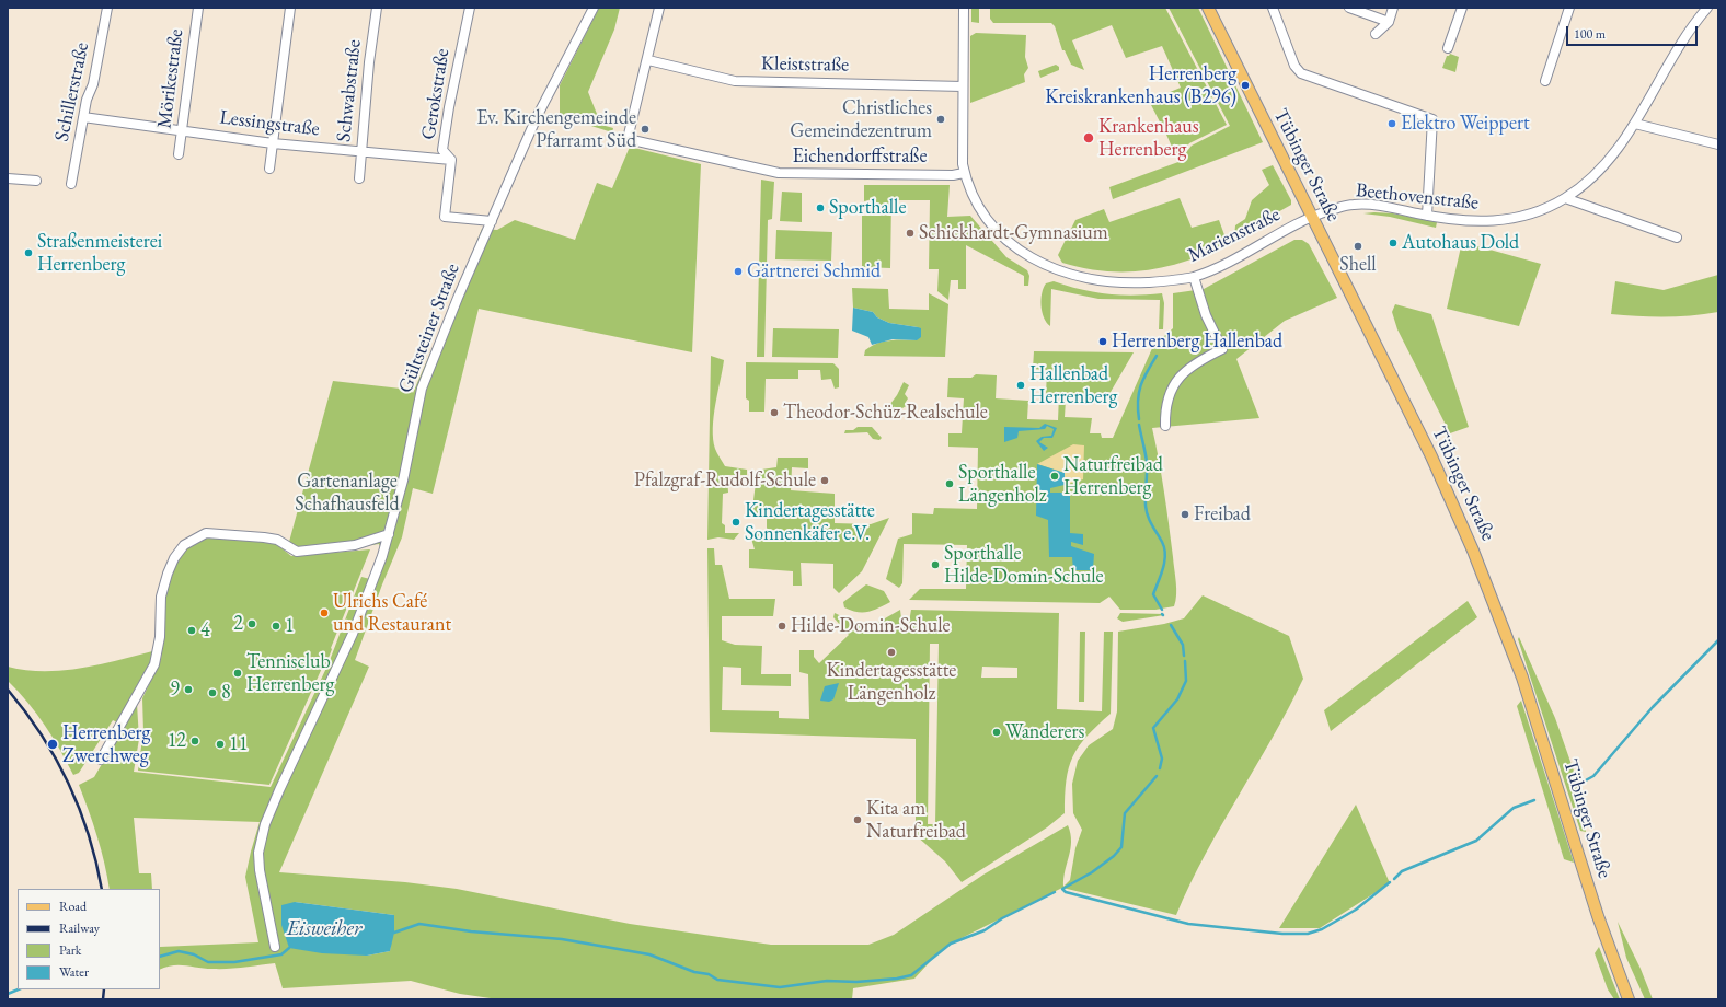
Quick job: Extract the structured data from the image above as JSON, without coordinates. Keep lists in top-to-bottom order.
{
  "streets": {
    "main road": ["Tübinger Straße"],
    "street": [
      "Kleiststraße",
      "Mörikestraße",
      "Schwabstraße",
      "Schillerstraße",
      "Gerokstraße",
      "Lessingstraße",
      "Eichendorffstraße",
      "Beethovenstraße",
      "Marienstraße",
      "Gültsteiner Straße"
    ]
  },
  "crossings": [
    ["Kleiststraße", "Eichendorffstraße"],
    ["Kleiststraße", "Marienstraße"],
    ["Mörikestraße", "Lessingstraße"],
    ["Schwabstraße", "Lessingstraße"],
    ["Schillerstraße", "Lessingstraße"],
    ["Gerokstraße", "Lessingstraße"],
    ["Gerokstraße", "Gültsteiner Straße"],
    ["Eichendorffstraße", "Marienstraße"],
    ["Tübinger Straße", "Beethovenstraße"],
    ["Tübinger Straße", "Marienstraße"],
    ["Beethovenstraße", "Marienstraße"]
  ],
  "water": ["Eisweiher"],
  "parks": ["Gartenanlage Schafhausfeld"],
  "places": [
    "Herrenberg Kreiskrankenhaus (B296)",
    "Christliches Gemeindezentrum",
    "Elektro Weippert",
    "Ev. Kirchengemeinde Pfarramt Süd",
    "Krankenhaus Herrenberg",
    "Sporthalle",
    "Schickhardt-Gymnasium",
    "Autohaus Dold",
    "Shell",
    "Straßenmeisterei Herrenberg",
    "Gärtnerei Schmid",
    "Herrenberg Hallenbad",
    "Hallenbad Herrenberg",
    "Theodor-Schüz-Realschule",
    "Naturfreibad Herrenberg",
    "Pfalzgraf-Rudolf-Schule",
    "Sporthalle Längenholz",
    "Freibad",
    "Kindertagesstätte Sonnenkäfer e.V.",
    "Sporthalle Hilde-Domin-Schule",
    "Ulrichs Café und Restaurant",
    "2",
    "1",
    "Hilde-Domin-Schule",
    "4",
    "Kindertagesstätte Längenholz",
    "Tennisclub Herrenberg",
    "9",
    "8",
    "Wanderers",
    "12",
    "Herrenberg Zwerchweg",
    "11",
    "Kita am Naturfreibad"
  ],
  "legend": [
    "Road",
    "Railway",
    "Park",
    "Water"
  ],
  "scale_bar": "100 m"
}
